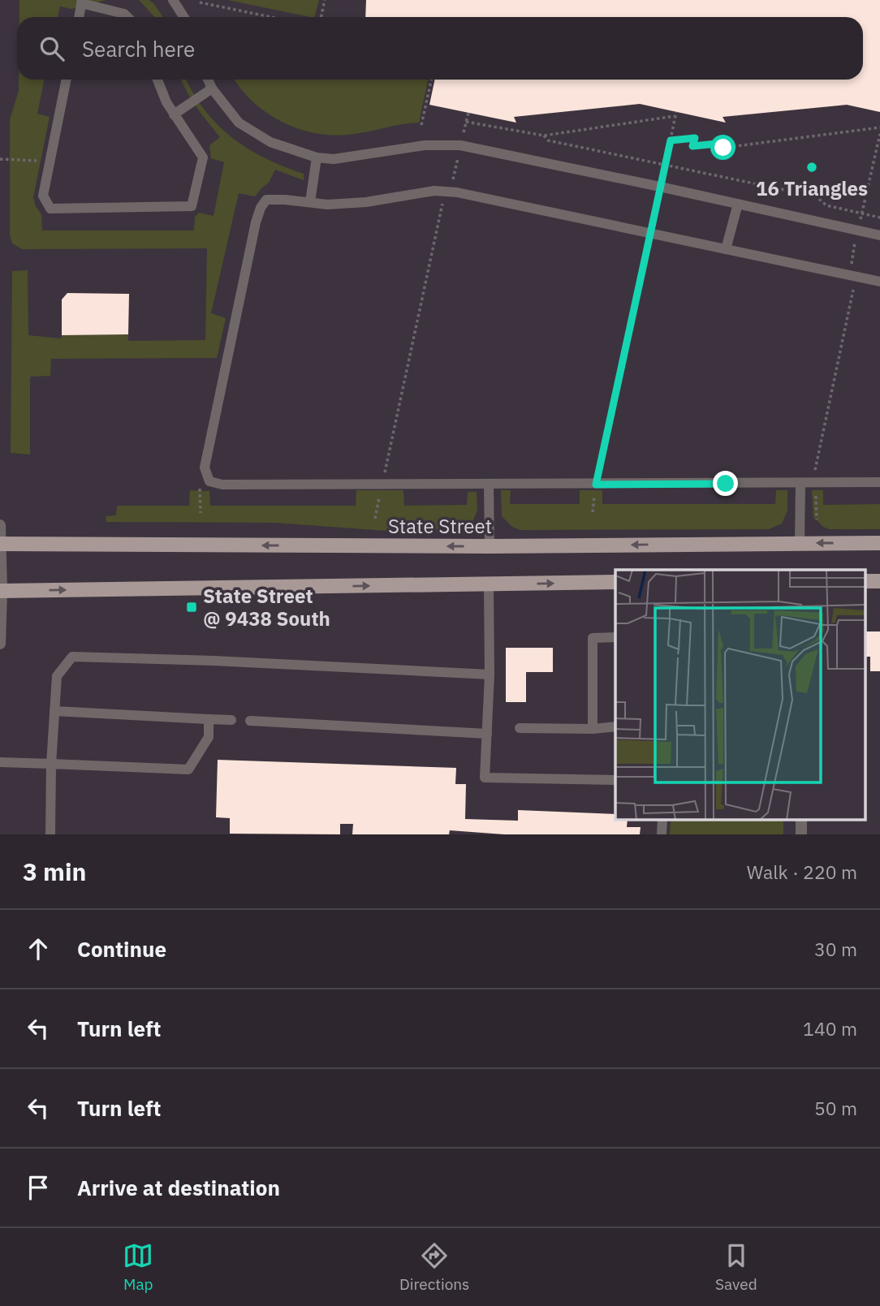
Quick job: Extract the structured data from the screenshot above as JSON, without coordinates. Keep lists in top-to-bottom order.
{
  "streets": {
    "main road": ["State Street"]
  },
  "places": {
    "other": ["16 Triangles"],
    "transit": ["State Street @ 9438 South"]
  },
  "page": {
    "search": "Search here",
    "heading": ["3 min", "Walk · 220 m"],
    "list": [
      ["Continue", "30 m"],
      ["Turn left", "140 m"],
      ["Turn left", "50 m"],
      "Arrive at destination"
    ],
    "nav": ["Map", "Directions", "Saved"]
  }
}
